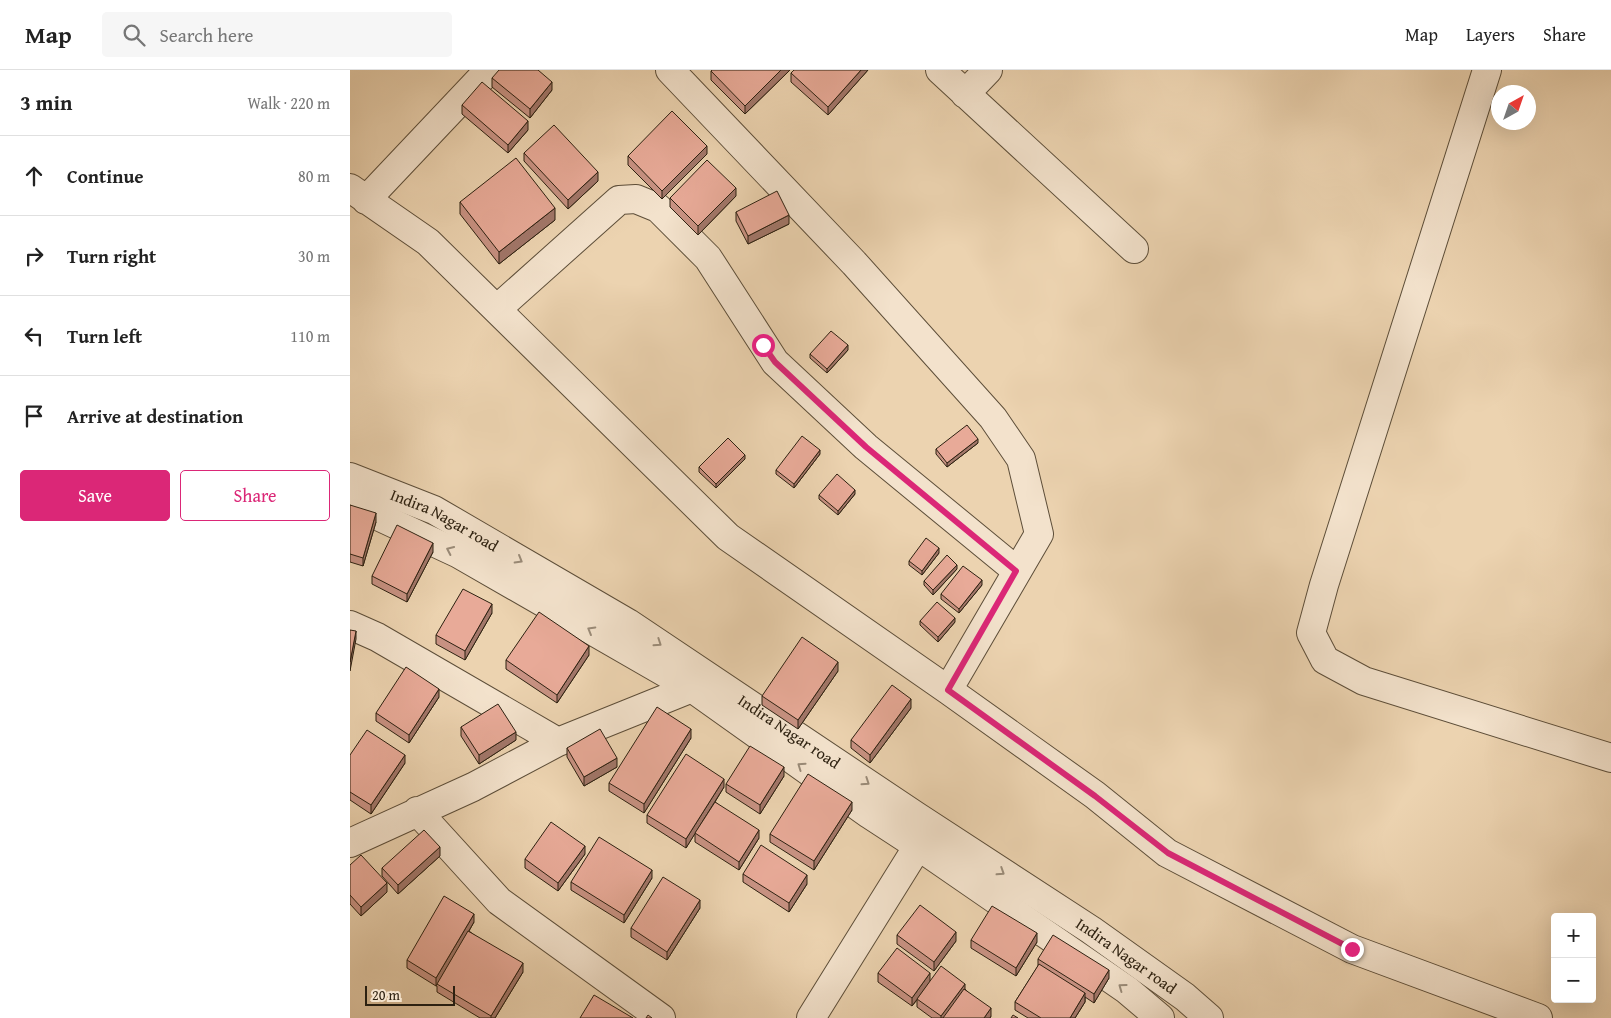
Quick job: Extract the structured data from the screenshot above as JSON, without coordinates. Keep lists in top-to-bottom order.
{
  "streets": {
    "street": ["Indira Nagar road"]
  },
  "scale_bar": "20 m",
  "north": "top right",
  "page": {
    "header": "Map",
    "search": "Search here",
    "nav": ["Map", "Layers", "Share"],
    "heading": ["3 min", "Walk · 220 m"],
    "list": [
      ["Continue", "80 m"],
      ["Turn right", "30 m"],
      ["Turn left", "110 m"],
      "Arrive at destination"
    ],
    "buttons": ["Save", "Share"],
    "map_buttons": ["+", "−"],
    "scale": "20 m"
  }
}
